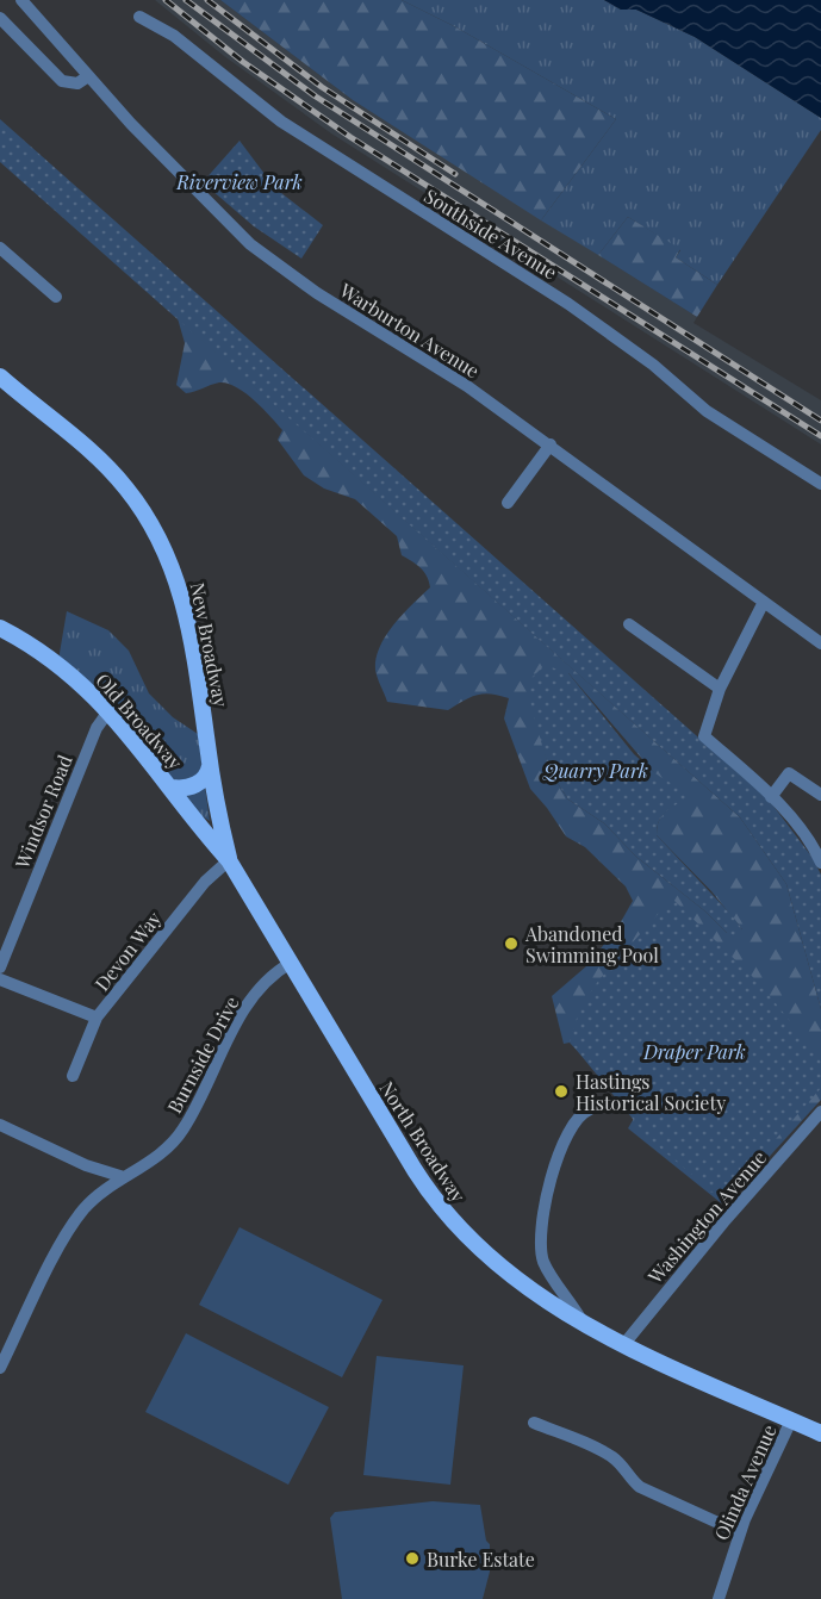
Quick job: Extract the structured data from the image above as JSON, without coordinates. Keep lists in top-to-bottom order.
{
  "streets": {
    "main road": ["New Broadway", "Old Broadway", "North Broadway"],
    "street": [
      "Southside Avenue",
      "Warburton Avenue",
      "Windsor Road",
      "Devon Way",
      "Burnside Drive",
      "Washington Avenue",
      "Olinda Avenue"
    ]
  },
  "crossings": [
    ["New Broadway", "Old Broadway"],
    ["New Broadway", "Devon Way"],
    ["New Broadway", "North Broadway"],
    ["Old Broadway", "Windsor Road"],
    ["Old Broadway", "Devon Way"],
    ["Old Broadway", "North Broadway"],
    ["Devon Way", "North Broadway"],
    ["Burnside Drive", "North Broadway"],
    ["North Broadway", "Washington Avenue"],
    ["North Broadway", "Olinda Avenue"]
  ],
  "parks": ["Riverview Park", "Quarry Park", "Draper Park"],
  "places": ["Abandoned Swimming Pool", "Hastings Historical Society", "Burke Estate"]
}
